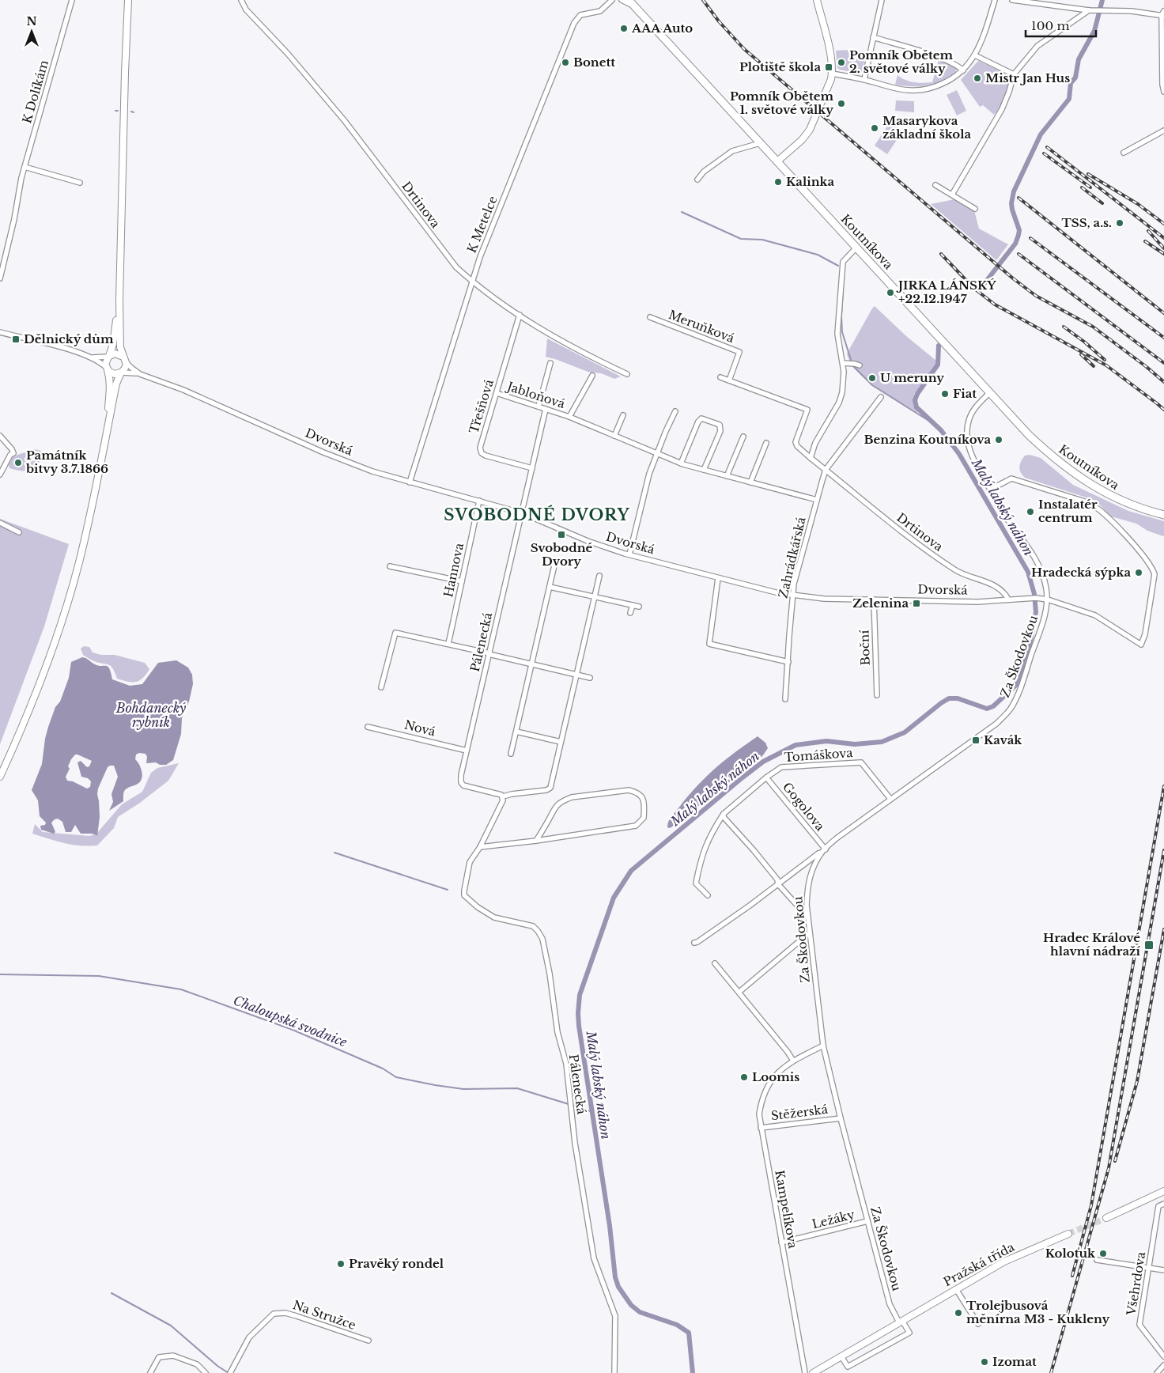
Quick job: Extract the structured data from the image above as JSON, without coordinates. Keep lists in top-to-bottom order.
{
  "streets": {
    "main road": ["Koutníkova", "Dvorská", "Pražská třída"],
    "street": [
      "K Dolíkám",
      "Drtinova",
      "K Metelce",
      "Meruňková",
      "Jabloňová",
      "Třešňová",
      "Zahrádkářská",
      "Hannova",
      "Pálenecká",
      "Boční",
      "Za Škodovkou",
      "Nová",
      "Tomáškova",
      "Gogolova",
      "Stěžerská",
      "Kampelíkova",
      "Ležáky",
      "Všehrdova",
      "Na Stružce"
    ]
  },
  "crossings": [
    ["Drtinova", "K Metelce"],
    ["Drtinova", "Třešňová"],
    ["Drtinova", "Dvorská"],
    ["Drtinova", "Zahrádkářská"],
    ["K Metelce", "Dvorská"],
    ["Koutníkova", "Za Škodovkou"],
    ["Jabloňová", "Třešňová"],
    ["Jabloňová", "Zahrádkářská"],
    ["Jabloňová", "Pálenecká"],
    ["Třešňová", "Pálenecká"],
    ["Dvorská", "Zahrádkářská"],
    ["Dvorská", "Hannova"],
    ["Dvorská", "Pálenecká"],
    ["Dvorská", "Boční"],
    ["Dvorská", "Za Škodovkou"],
    ["Pálenecká", "Nová"],
    ["Za Škodovkou", "Tomáškova"],
    ["Za Škodovkou", "Gogolova"],
    ["Za Škodovkou", "Stěžerská"],
    ["Za Škodovkou", "Kampelíkova"],
    ["Za Škodovkou", "Ležáky"],
    ["Za Škodovkou", "Pražská třída"],
    ["Tomáškova", "Gogolova"],
    ["Stěžerská", "Kampelíkova"],
    ["Kampelíkova", "Ležáky"]
  ],
  "districts": ["SVOBODNÉ DVORY"],
  "water": ["Malý labský náhon", "Bohdanecký rybník", "Chaloupská svodnice"],
  "places": {
    "other": [
      "AAA Auto",
      "Bonett",
      "Pomník Obětem 2. světové války",
      "Mistr Jan Hus",
      "Pomník Obětem 1. světové války",
      "Masarykova základní škola",
      "Kalinka",
      "TSS, a.s.",
      "JIRKA LÁNSKÝ +22.12.1947",
      "U meruny",
      "Fiat",
      "Benzina Koutníkova",
      "Památník bitvy 3.7.1866",
      "Instalatér centrum",
      "Hradecká sýpka",
      "Loomis",
      "Koloťuk",
      "Pravěký rondel",
      "Trolejbusová měnírna M3 - Kukleny",
      "Izomat"
    ],
    "transit": [
      "Plotiště škola",
      "Dělnický dům",
      "Svobodné Dvory",
      "Zelenina",
      "Kavák",
      "Hradec Králové hlavní nádraží"
    ]
  },
  "scale_bar": "100 m",
  "north": "top"
}
